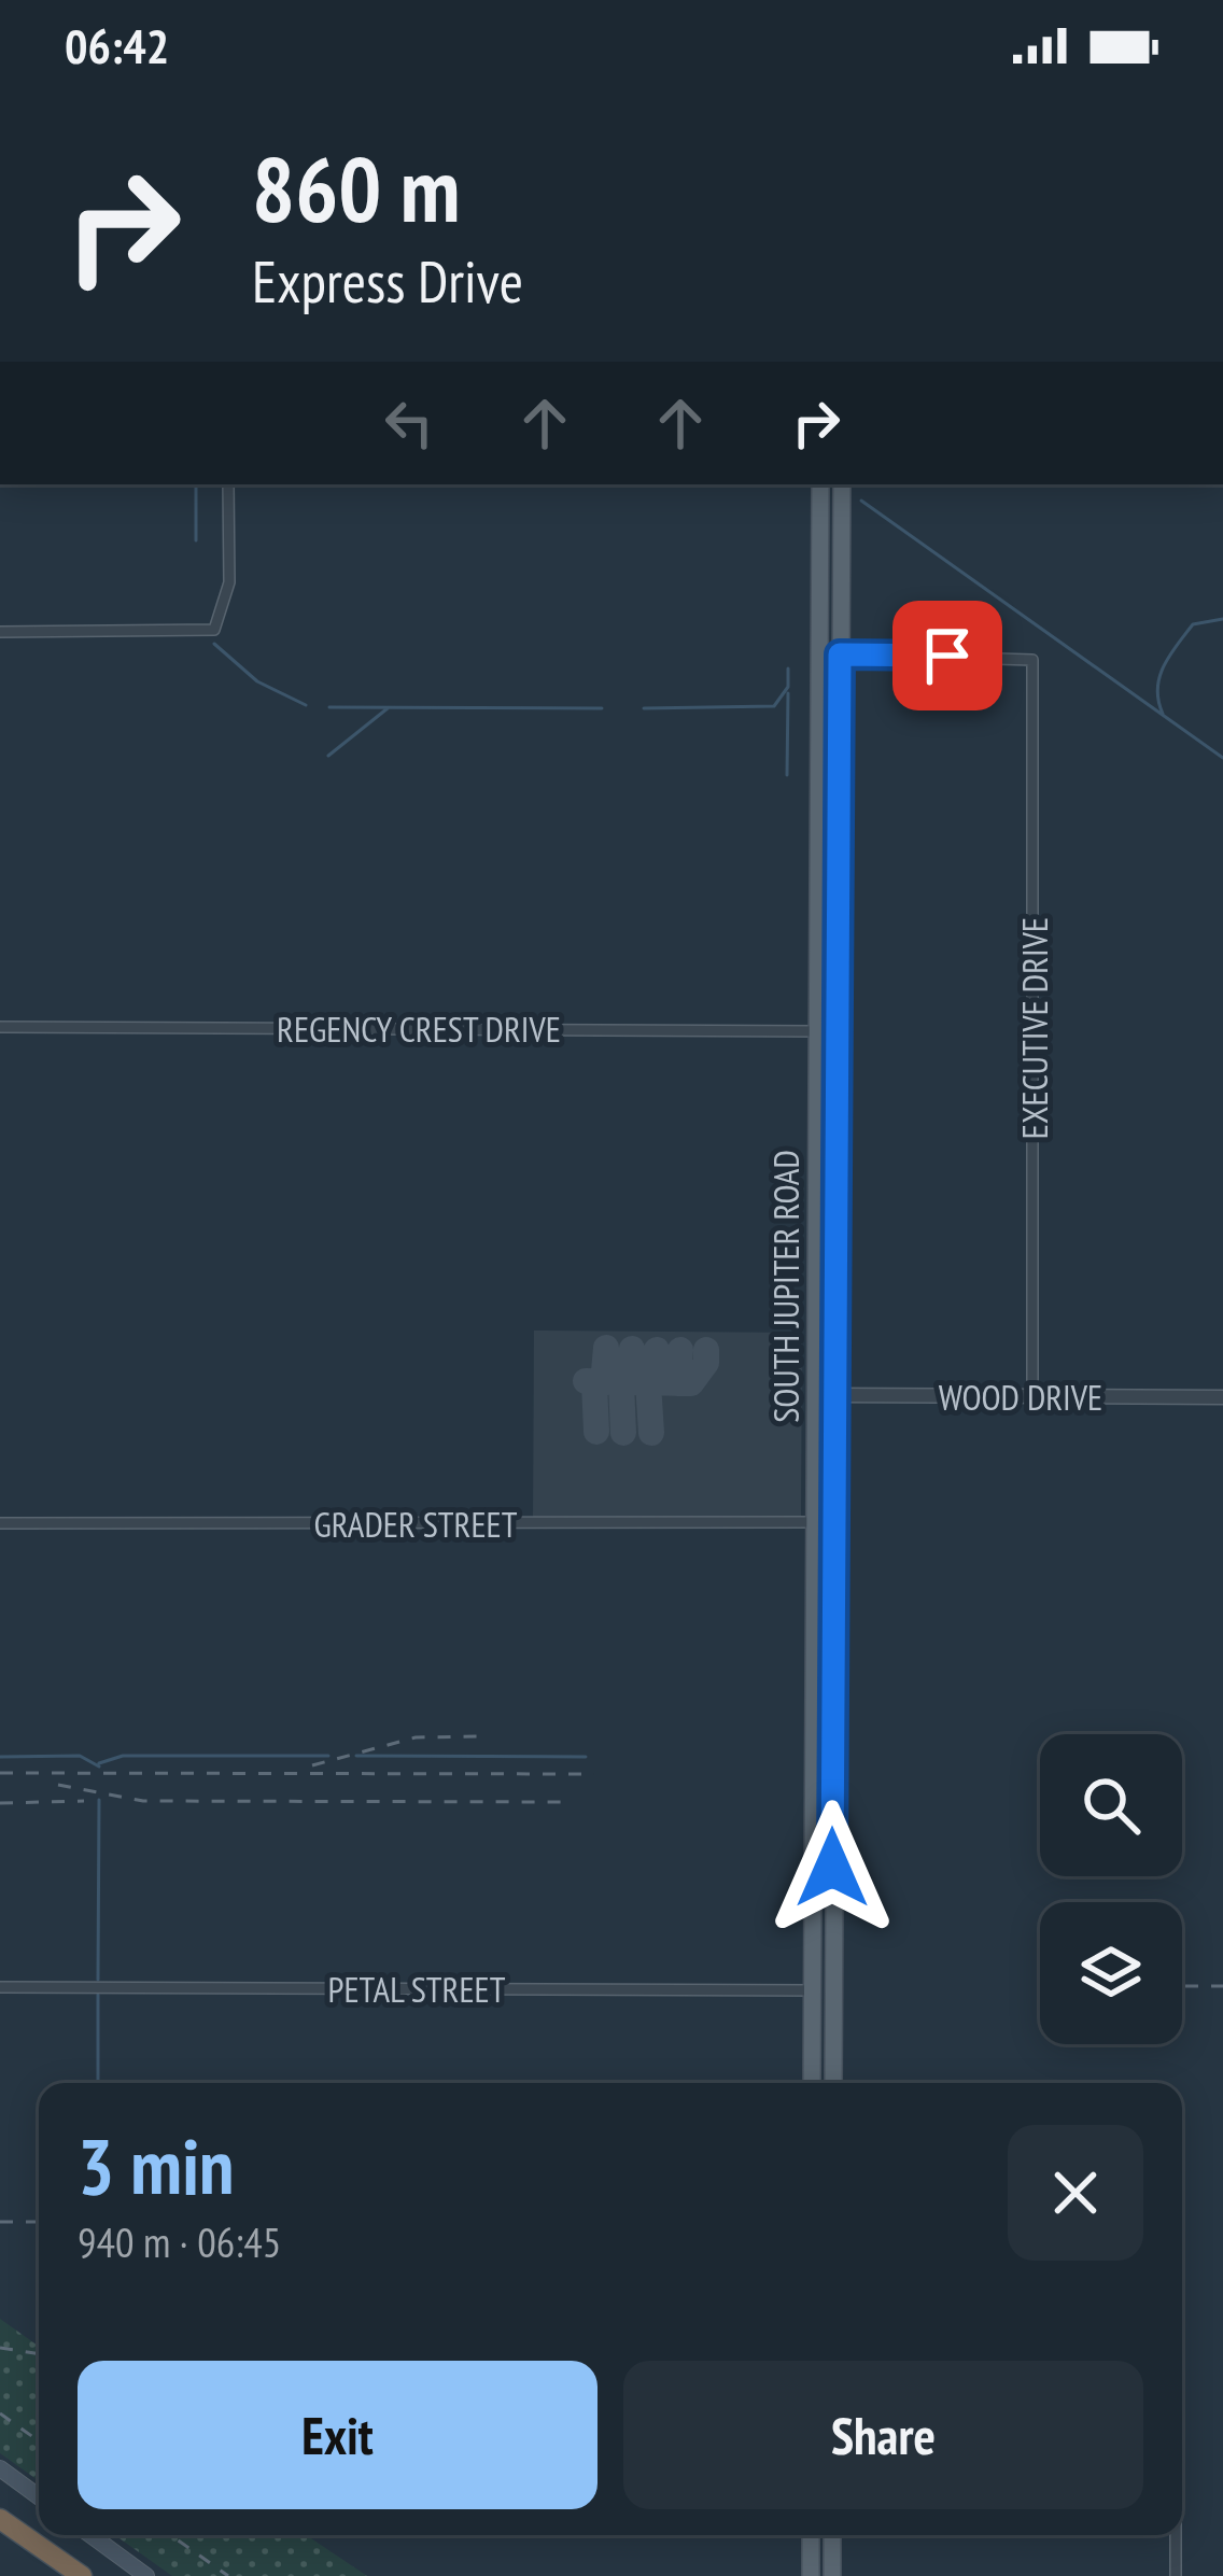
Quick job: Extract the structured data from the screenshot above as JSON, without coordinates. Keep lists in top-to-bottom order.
{
  "streets": {
    "main road": ["SOUTH JUPITER ROAD"],
    "street": [
      "REGENCY CREST DRIVE",
      "EXECUTIVE DRIVE",
      "WOOD DRIVE",
      "GRADER STREET",
      "PETAL STREET"
    ]
  },
  "crossings": [
    ["REGENCY CREST DRIVE", "SOUTH JUPITER ROAD"],
    ["EXECUTIVE DRIVE", "SOUTH JUPITER ROAD"],
    ["EXECUTIVE DRIVE", "WOOD DRIVE"],
    ["SOUTH JUPITER ROAD", "WOOD DRIVE"],
    ["SOUTH JUPITER ROAD", "GRADER STREET"],
    ["SOUTH JUPITER ROAD", "PETAL STREET"]
  ],
  "page": {
    "status": "06:42",
    "turn": ["860 m", "Express Drive"],
    "heading": ["3 min", "940 m · 06:45"],
    "buttons": ["Exit", "Share"]
  }
}
